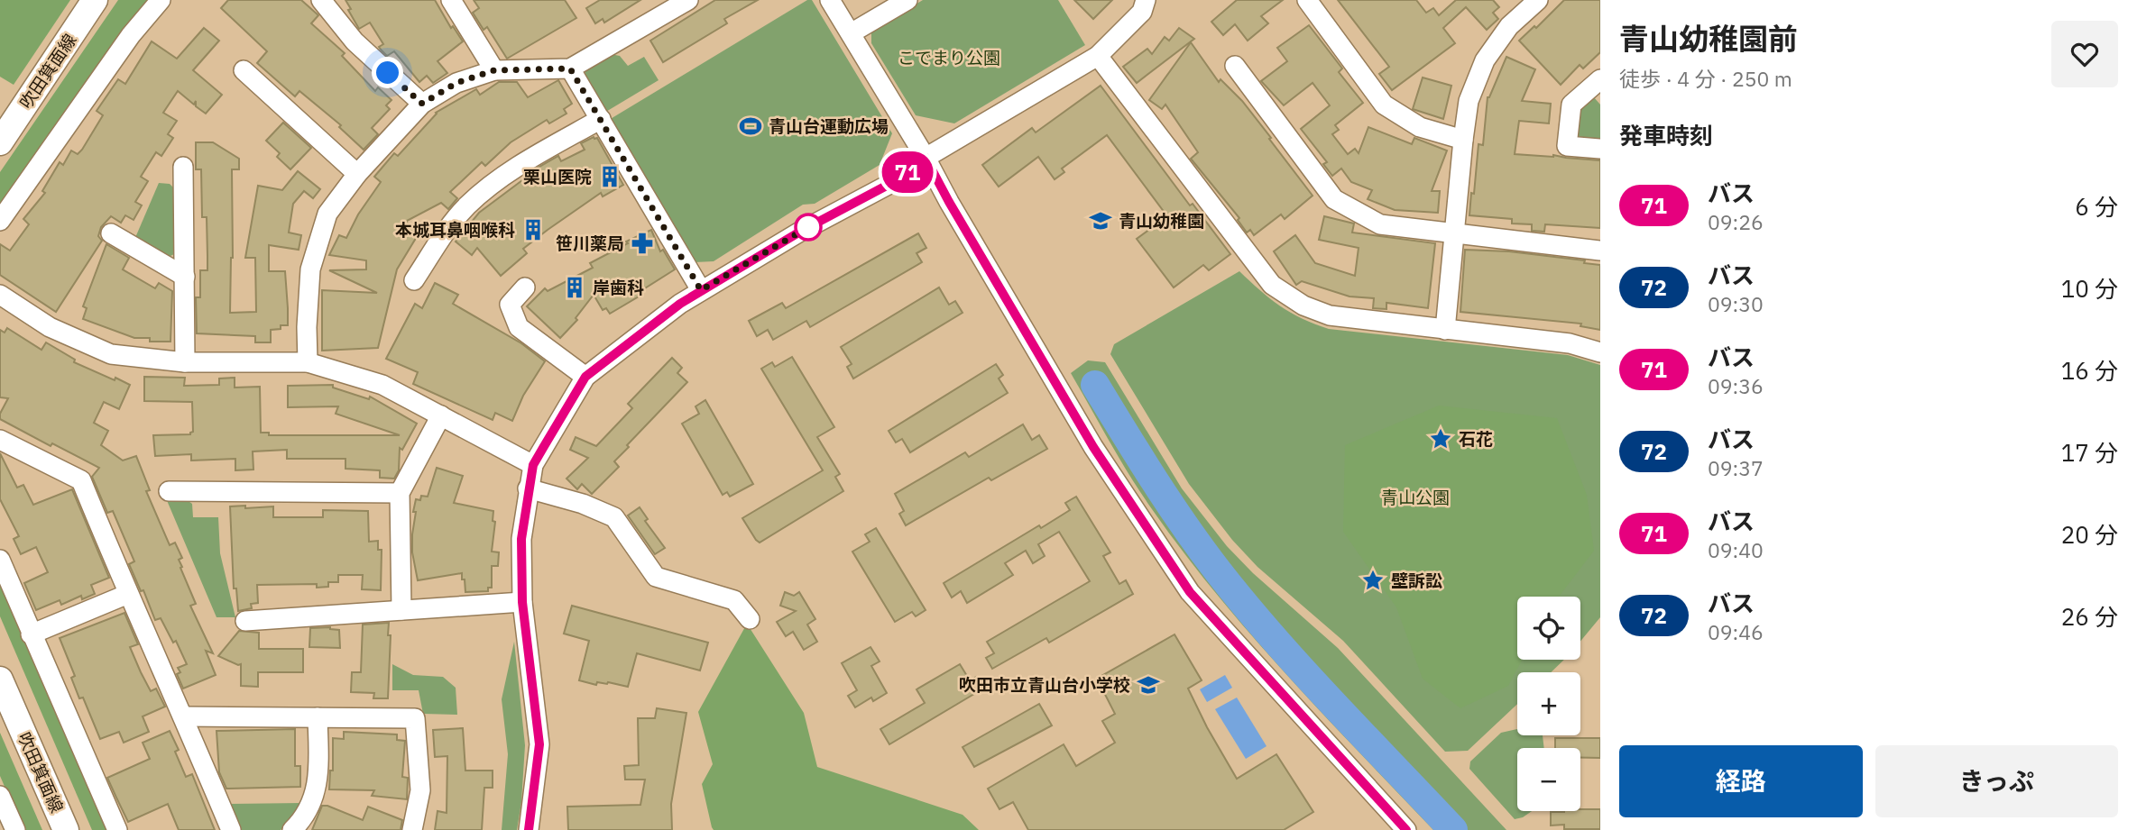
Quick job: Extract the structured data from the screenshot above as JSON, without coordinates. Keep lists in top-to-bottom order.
{
  "streets": {
    "main road": ["吹田箕面線"]
  },
  "parks": ["こでまり公園", "青山公園"],
  "places": {
    "sports": ["青山台運動広場"],
    "building": ["栗山医院", "本城耳鼻咽喉科", "岸歯科"],
    "school or university": ["青山幼稚園", "吹田市立青山台小学校"],
    "pharmacy": ["笹川薬局"],
    "place": ["石花", "壁訴訟"]
  },
  "lines": ["bus line 71"],
  "page": {
    "on_map": "71",
    "heading": [
      ["青山幼稚園前", "徒歩 · 4 分 · 250 m"],
      "発車時刻"
    ],
    "list": [
      {
        "mark": "71",
        "name": "バス",
        "note": "09:26",
        "value": "6 分"
      },
      {
        "mark": "72",
        "name": "バス",
        "note": "09:30",
        "value": "10 分"
      },
      {
        "mark": "71",
        "name": "バス",
        "note": "09:36",
        "value": "16 分"
      },
      {
        "mark": "72",
        "name": "バス",
        "note": "09:37",
        "value": "17 分"
      },
      {
        "mark": "71",
        "name": "バス",
        "note": "09:40",
        "value": "20 分"
      },
      {
        "mark": "72",
        "name": "バス",
        "note": "09:46",
        "value": "26 分"
      }
    ],
    "map_buttons": ["+", "−"],
    "buttons": ["経路", "きっぷ"]
  }
}
